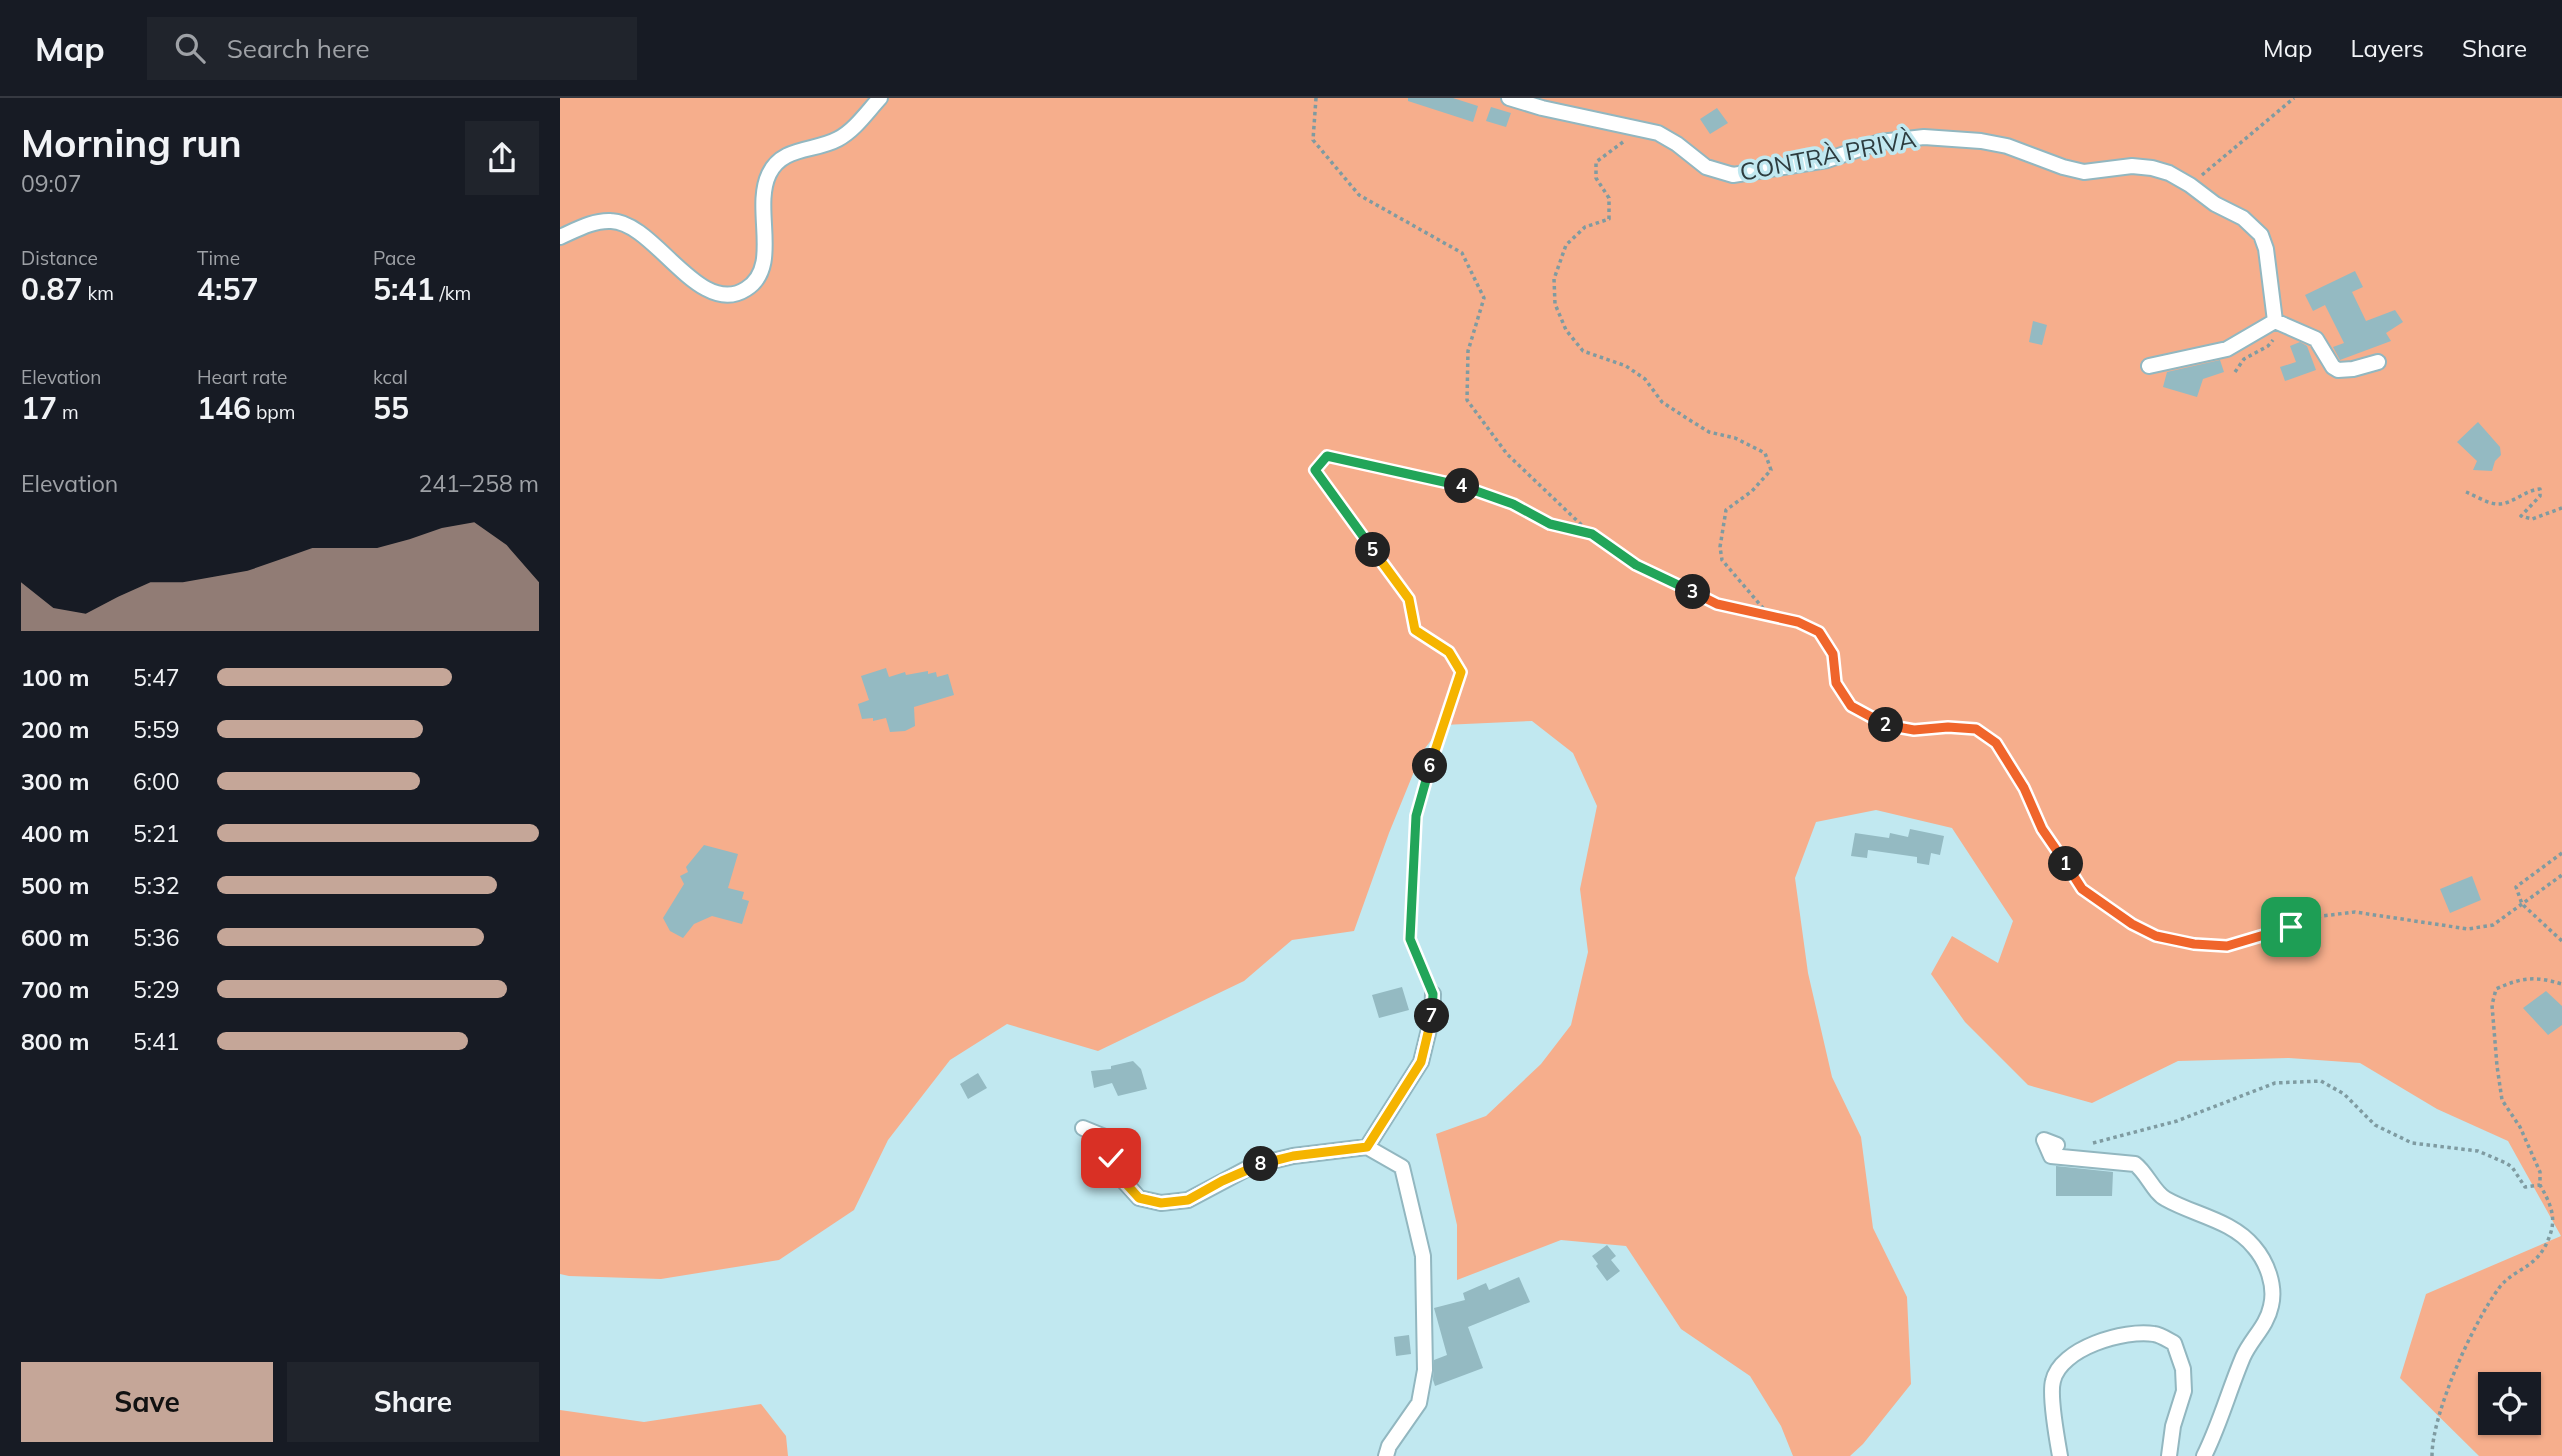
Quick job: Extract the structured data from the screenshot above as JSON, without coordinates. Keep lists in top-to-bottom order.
{
  "streets": {
    "street": ["CONTRÀ PRIVÀ"]
  },
  "page": {
    "header": "Map",
    "search": "Search here",
    "nav": ["Map", "Layers", "Share"],
    "heading": ["Morning run", "09:07"],
    "stats": [
      ["Distance", "0.87 km"],
      ["Time", "4:57"],
      ["Pace", "5:41 /km"],
      ["Elevation", "17 m"],
      ["Heart rate", "146 bpm"],
      ["kcal", "55"]
    ],
    "chart": ["Elevation", "241–258 m"],
    "pins": [
      "4",
      "5",
      "3",
      "2",
      "6",
      "1",
      "7",
      "8"
    ],
    "list": [
      {
        "name": "100 m",
        "note": "5:47"
      },
      {
        "name": "200 m",
        "note": "5:59"
      },
      {
        "name": "300 m",
        "note": "6:00"
      },
      {
        "name": "400 m",
        "note": "5:21"
      },
      {
        "name": "500 m",
        "note": "5:32"
      },
      {
        "name": "600 m",
        "note": "5:36"
      },
      {
        "name": "700 m",
        "note": "5:29"
      },
      {
        "name": "800 m",
        "note": "5:41"
      }
    ],
    "buttons": ["Save", "Share"]
  }
}
